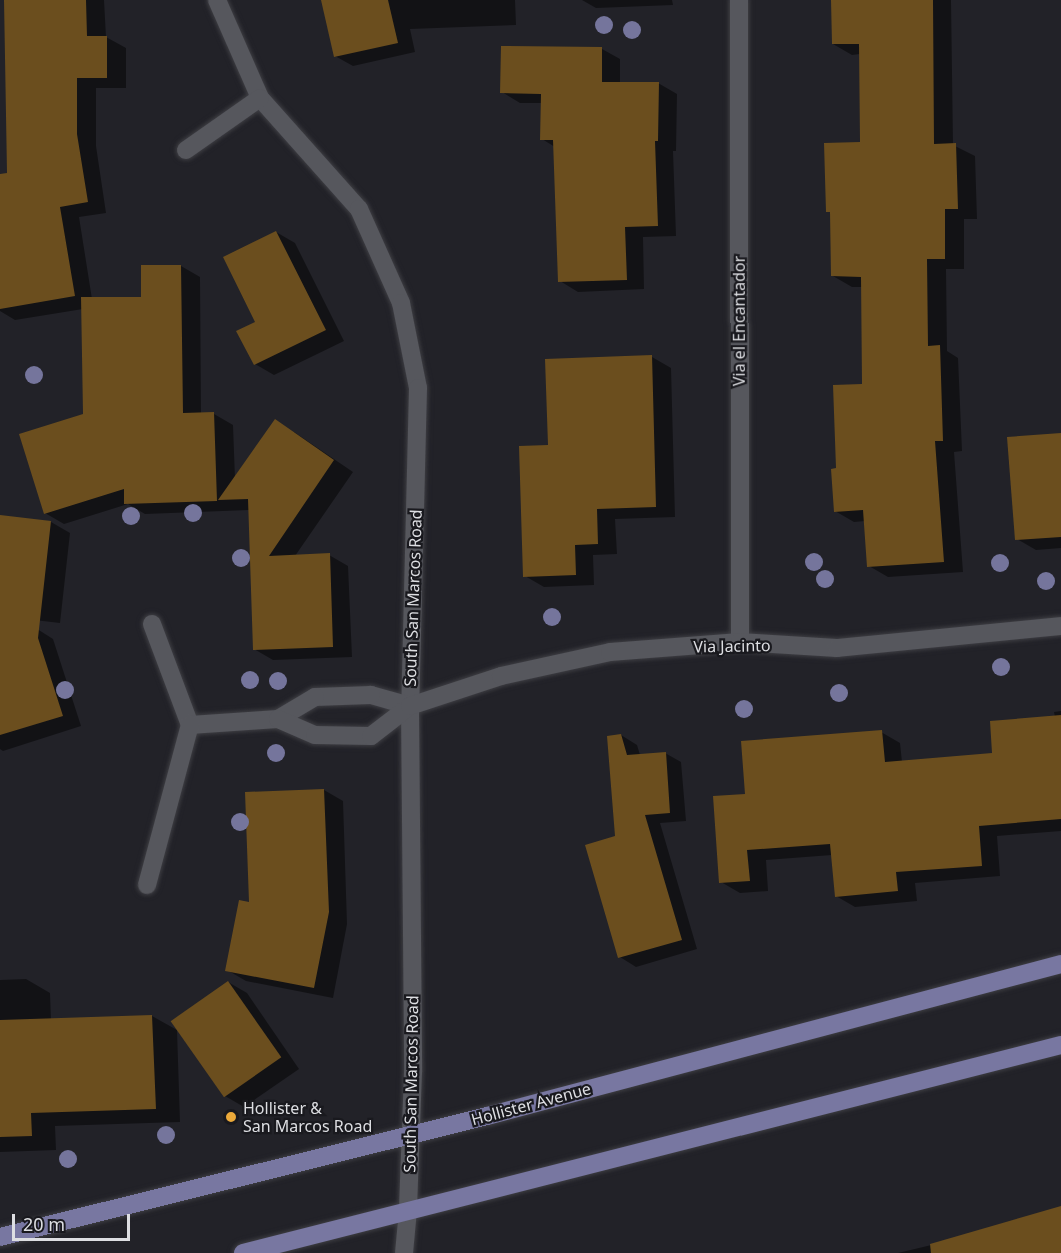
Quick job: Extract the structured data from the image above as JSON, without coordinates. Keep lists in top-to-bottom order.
{
  "streets": {
    "main road": ["Hollister Avenue"],
    "street": ["Via el Encantador", "South San Marcos Road", "Via Jacinto"]
  },
  "crossings": [
    ["Via el Encantador", "Via Jacinto"],
    ["South San Marcos Road", "Via Jacinto"],
    ["South San Marcos Road", "Hollister Avenue"]
  ],
  "places": ["Hollister & San Marcos Road"],
  "scale_bar": "20 m"
}
